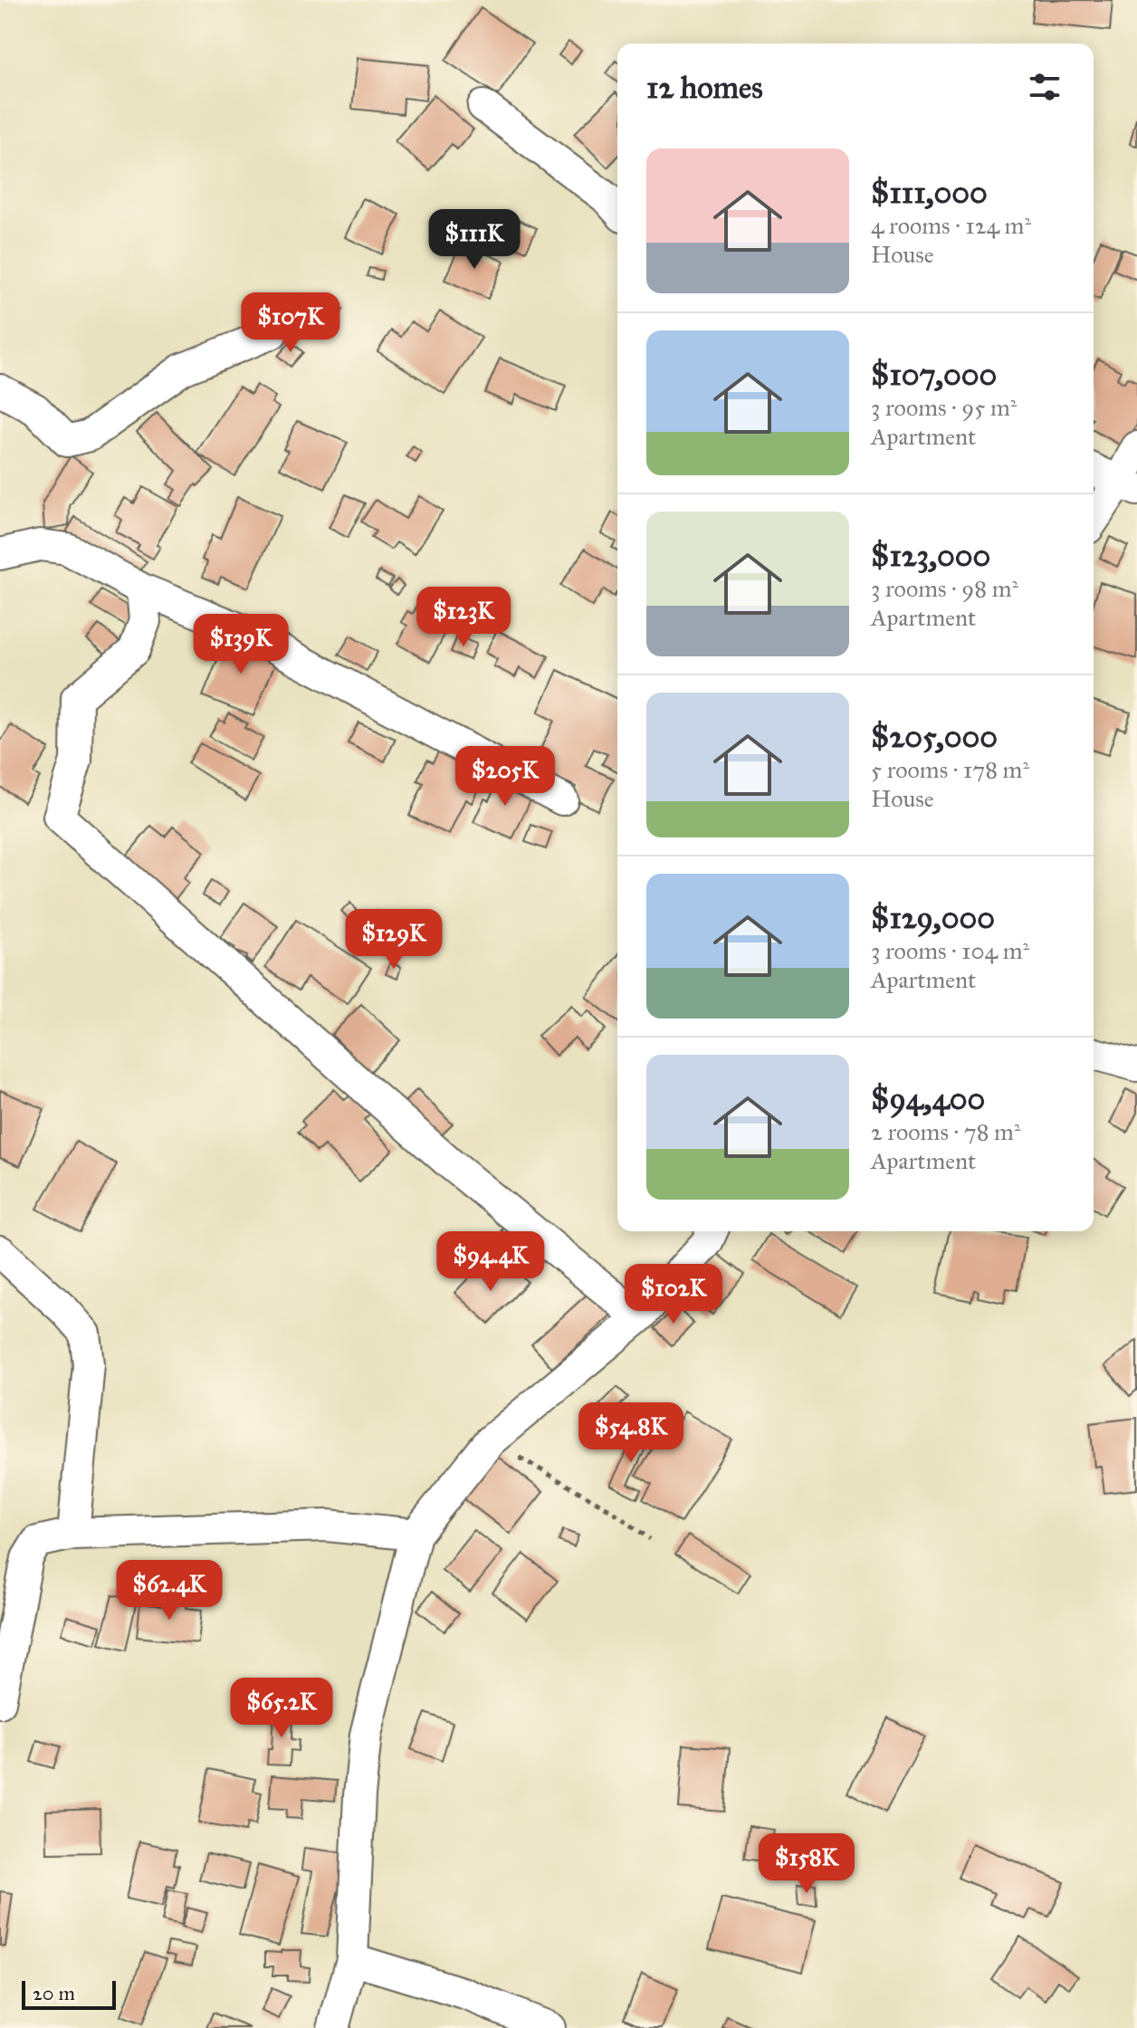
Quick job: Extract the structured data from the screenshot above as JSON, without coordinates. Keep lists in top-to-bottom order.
{
  "scale_bar": "20 m",
  "page": {
    "heading": "12 homes",
    "list": [
      {
        "name": "$111,000",
        "note": "4 rooms · 124 m² · House"
      },
      {
        "name": "$107,000",
        "note": "3 rooms · 95 m² · Apartment"
      },
      {
        "name": "$123,000",
        "note": "3 rooms · 98 m² · Apartment"
      },
      {
        "name": "$205,000",
        "note": "5 rooms · 178 m² · House"
      },
      {
        "name": "$129,000",
        "note": "3 rooms · 104 m² · Apartment"
      },
      {
        "name": "$94,400",
        "note": "2 rooms · 78 m² · Apartment"
      }
    ],
    "price": [
      "$111K",
      "$107K",
      "$123K",
      "$139K",
      "$205K",
      "$129K",
      "$94.4K",
      "$102K",
      "$54.8K",
      "$62.4K",
      "$65.2K",
      "$158K"
    ],
    "scale": "20 m"
  }
}
